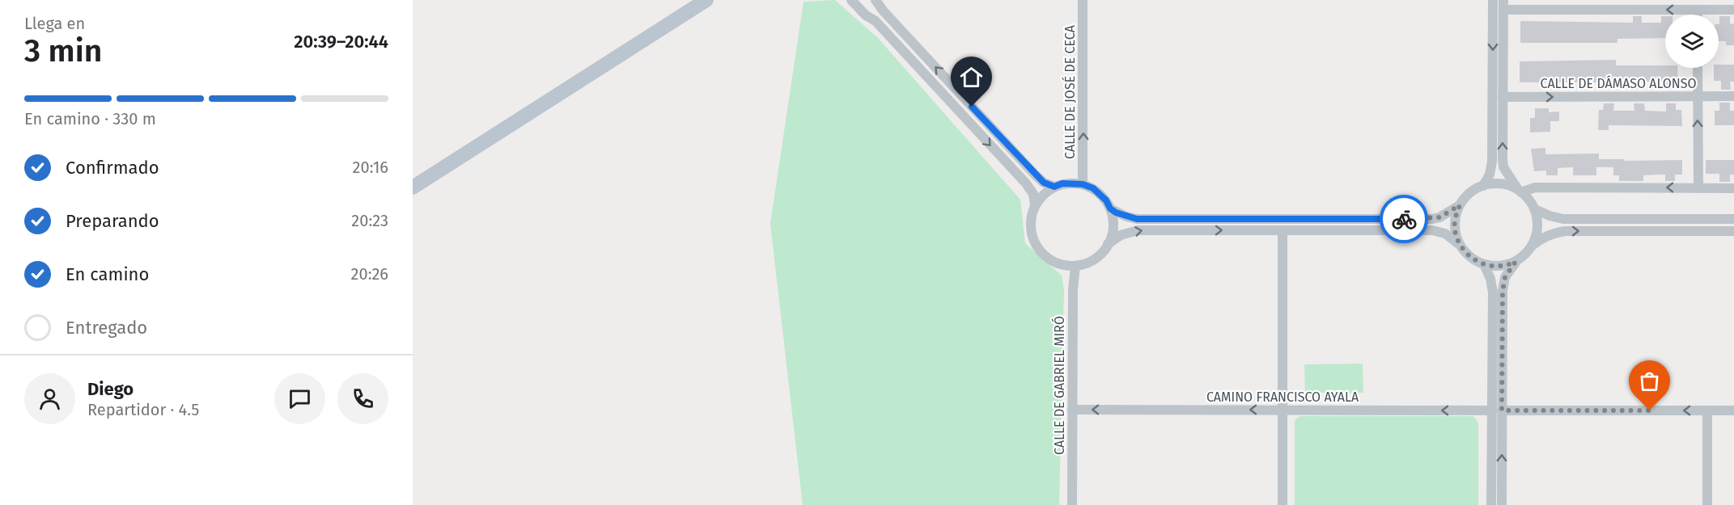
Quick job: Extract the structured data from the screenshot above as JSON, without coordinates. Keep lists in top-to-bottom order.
{
  "streets": {
    "street": [
      "CALLE DE DÁMASO ALONSO",
      "CALLE DE JOSÉ DE CECA",
      "CALLE DE GABRIEL MIRÓ",
      "CAMINO FRANCISCO AYALA"
    ]
  },
  "crossings": [
    ["CALLE DE JOSÉ DE CECA", "CALLE DE GABRIEL MIRÓ"],
    ["CALLE DE GABRIEL MIRÓ", "CAMINO FRANCISCO AYALA"]
  ],
  "one_way": ["CALLE DE DÁMASO ALONSO", "CALLE DE JOSÉ DE CECA", "CAMINO FRANCISCO AYALA"],
  "page": {
    "heading": ["3 min", "Llega en", "20:39–20:44"],
    "panel": ["Diego", "Repartidor · 4.5"],
    "bar": "En camino · 330 m",
    "list": [
      ["Confirmado", "20:16"],
      ["Preparando", "20:23"],
      ["En camino", "20:26"],
      "Entregado"
    ]
  }
}
